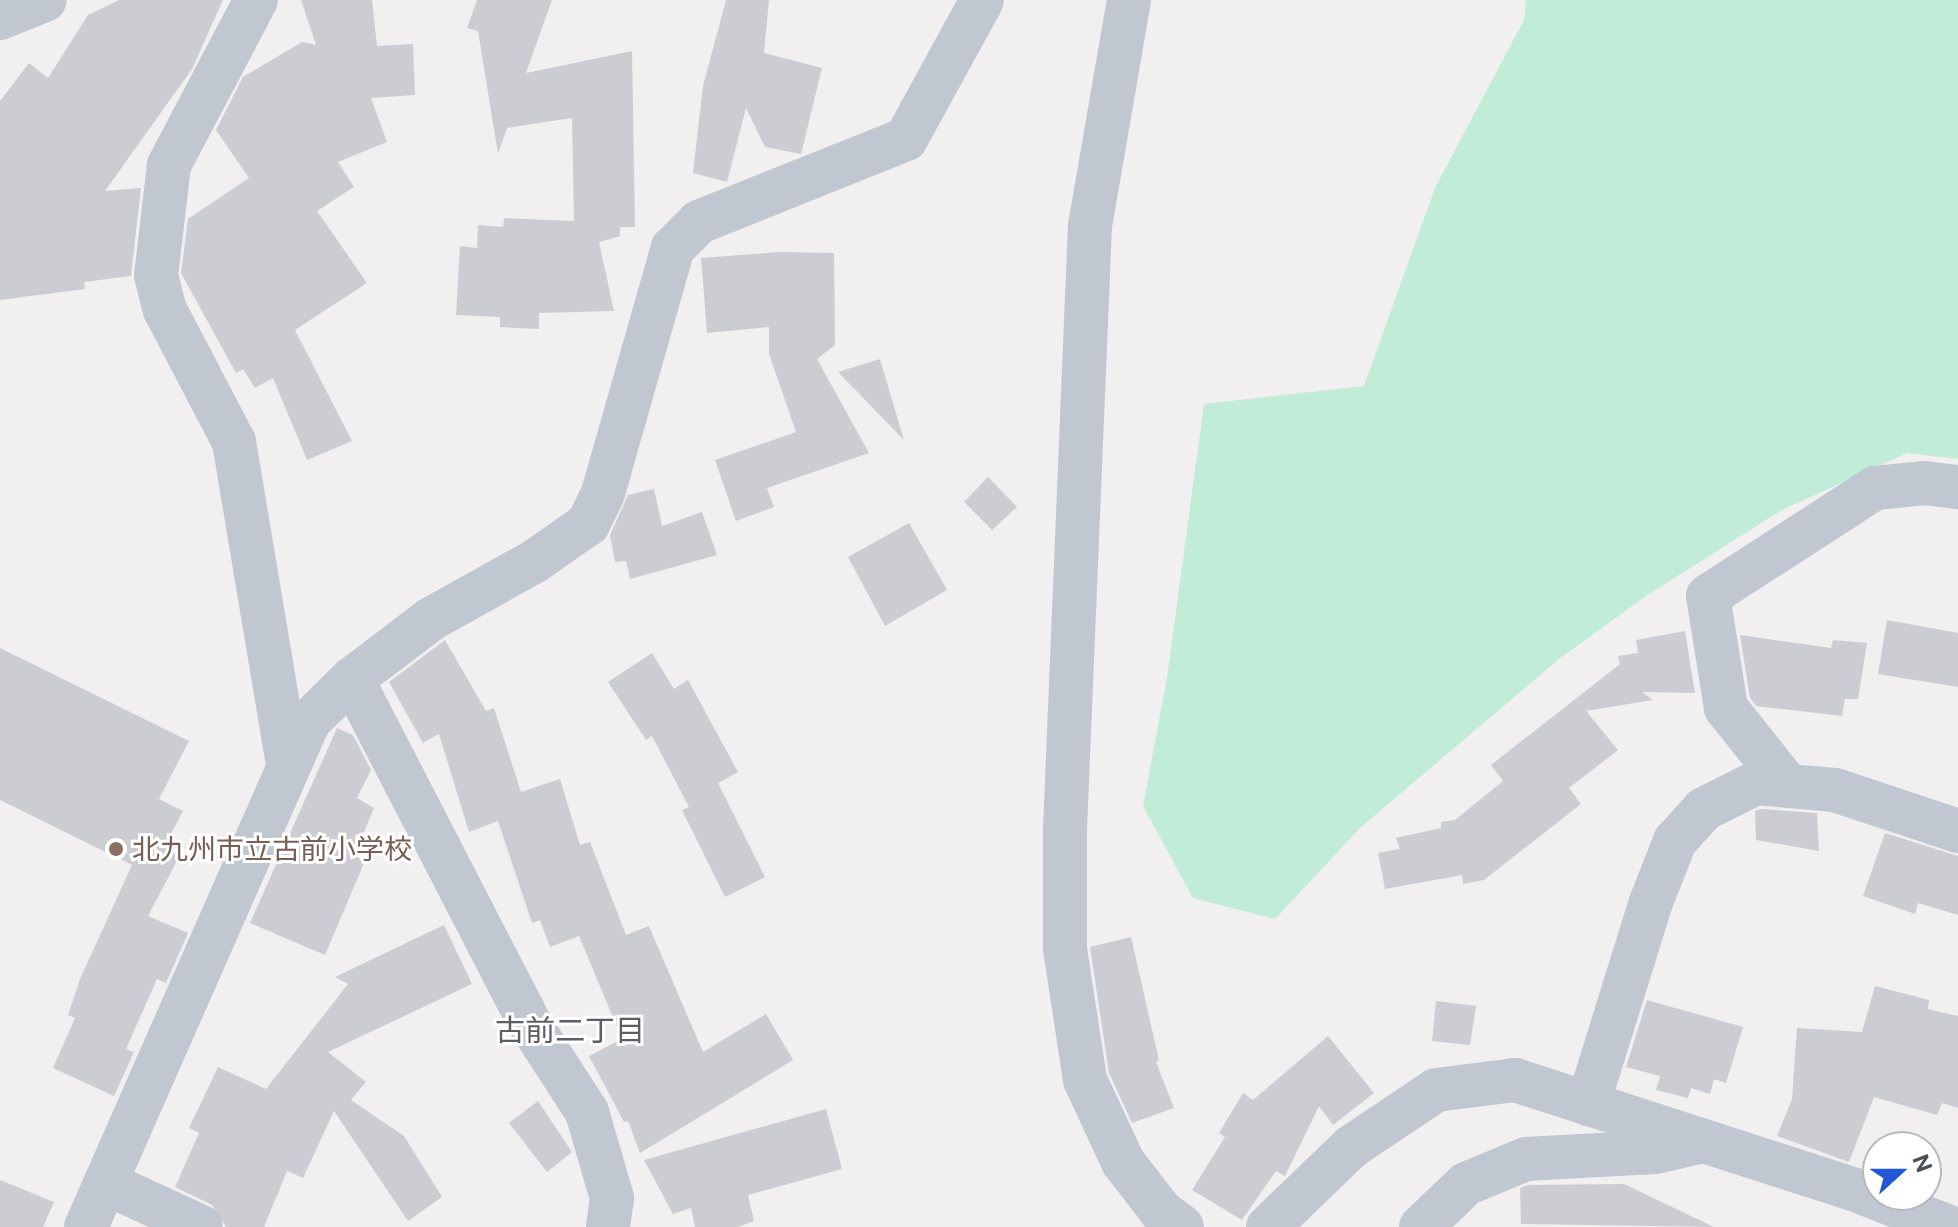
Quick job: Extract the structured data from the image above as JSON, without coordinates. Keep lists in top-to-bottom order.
{
  "districts": ["古前二丁目"],
  "places": ["北九州市立古前小学校"],
  "north": "right"
}
